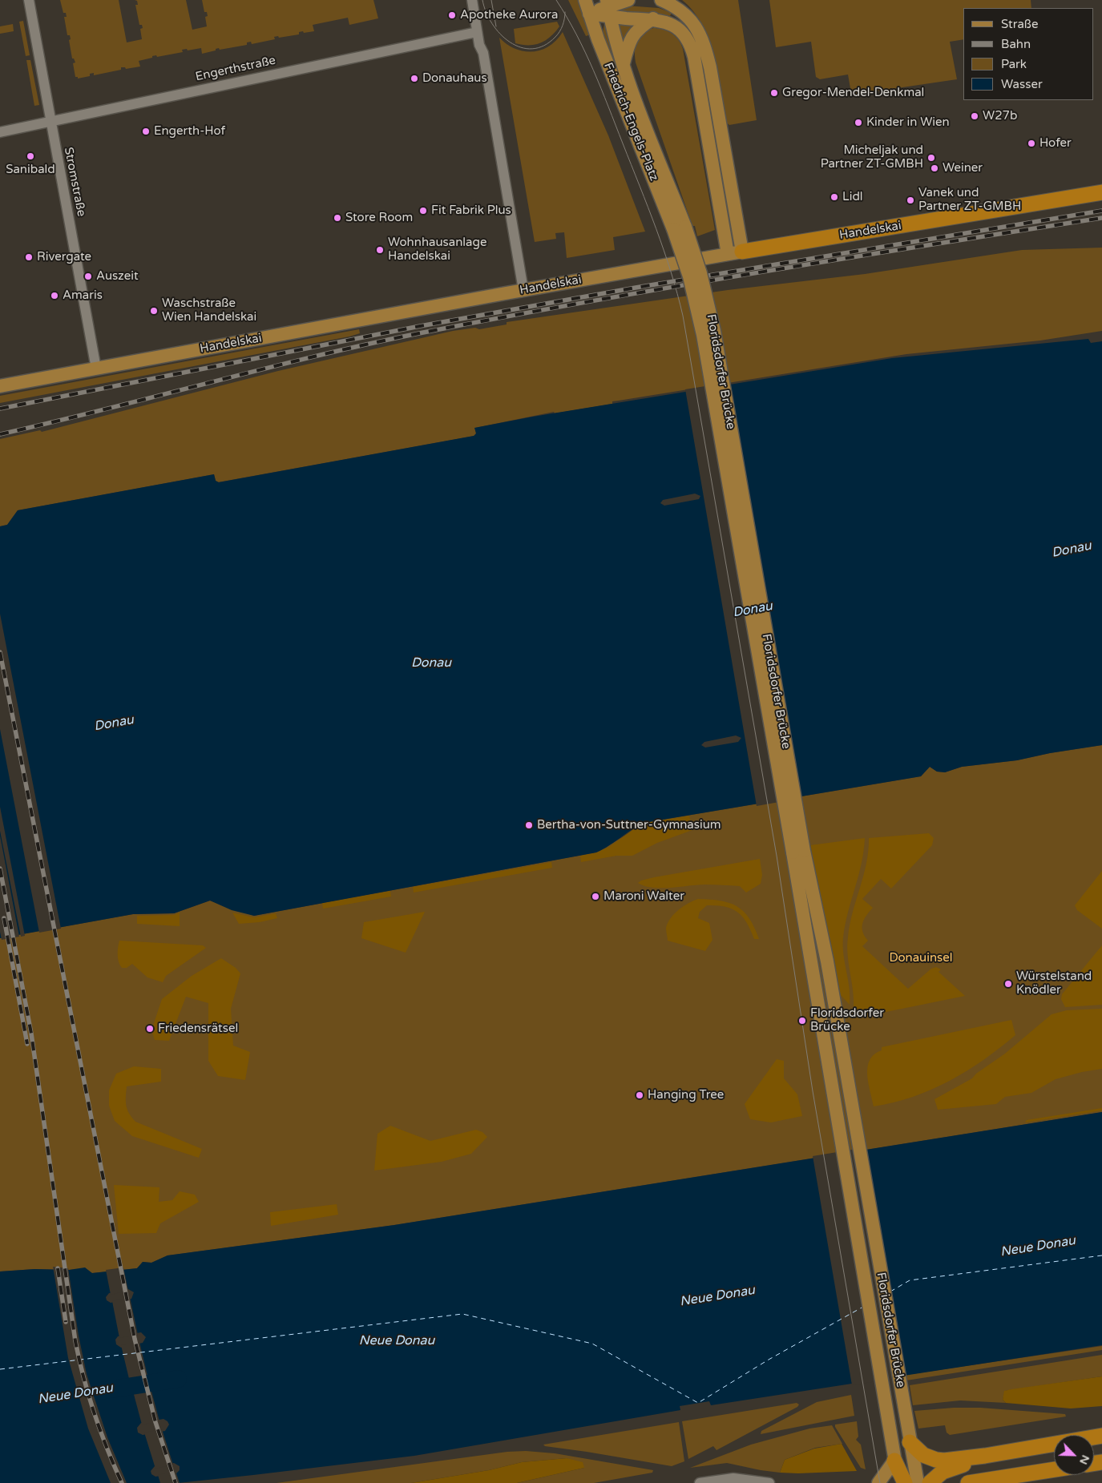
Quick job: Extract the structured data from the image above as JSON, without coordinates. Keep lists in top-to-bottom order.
{
  "streets": {
    "highway": ["Handelskai"],
    "main road": ["Friedrich-Engels-Platz", "Floridsdorfer Brücke"],
    "street": ["Engerthstraße", "Stromstraße"]
  },
  "crossings": [
    ["Engerthstraße", "Stromstraße"],
    ["Friedrich-Engels-Platz", "Floridsdorfer Brücke"],
    ["Stromstraße", "Handelskai"]
  ],
  "water": ["Donau", "Neue Donau"],
  "parks": ["Donauinsel"],
  "places": [
    "Apotheke Aurora",
    "Donauhaus",
    "Gregor-Mendel-Denkmal",
    "W27b",
    "Kinder in Wien",
    "Engerth-Hof",
    "Hofer",
    "Sanibald",
    "Micheljak und Partner ZT-GMBH",
    "Weiner",
    "Lidl",
    "Vanek und Partner ZT-GMBH",
    "Fit Fabrik Plus",
    "Store Room",
    "Wohnhausanlage Handelskai",
    "Rivergate",
    "Auszeit",
    "Amaris",
    "Waschstraße Wien Handelskai",
    "Bertha-von-Suttner-Gymnasium",
    "Maroni Walter",
    "Würstelstand Knödler",
    "Floridsdorfer Brücke",
    "Friedensrätsel",
    "Hanging Tree"
  ],
  "legend": [
    "Straße",
    "Bahn",
    "Park",
    "Wasser"
  ],
  "north": "bottom right"
}
